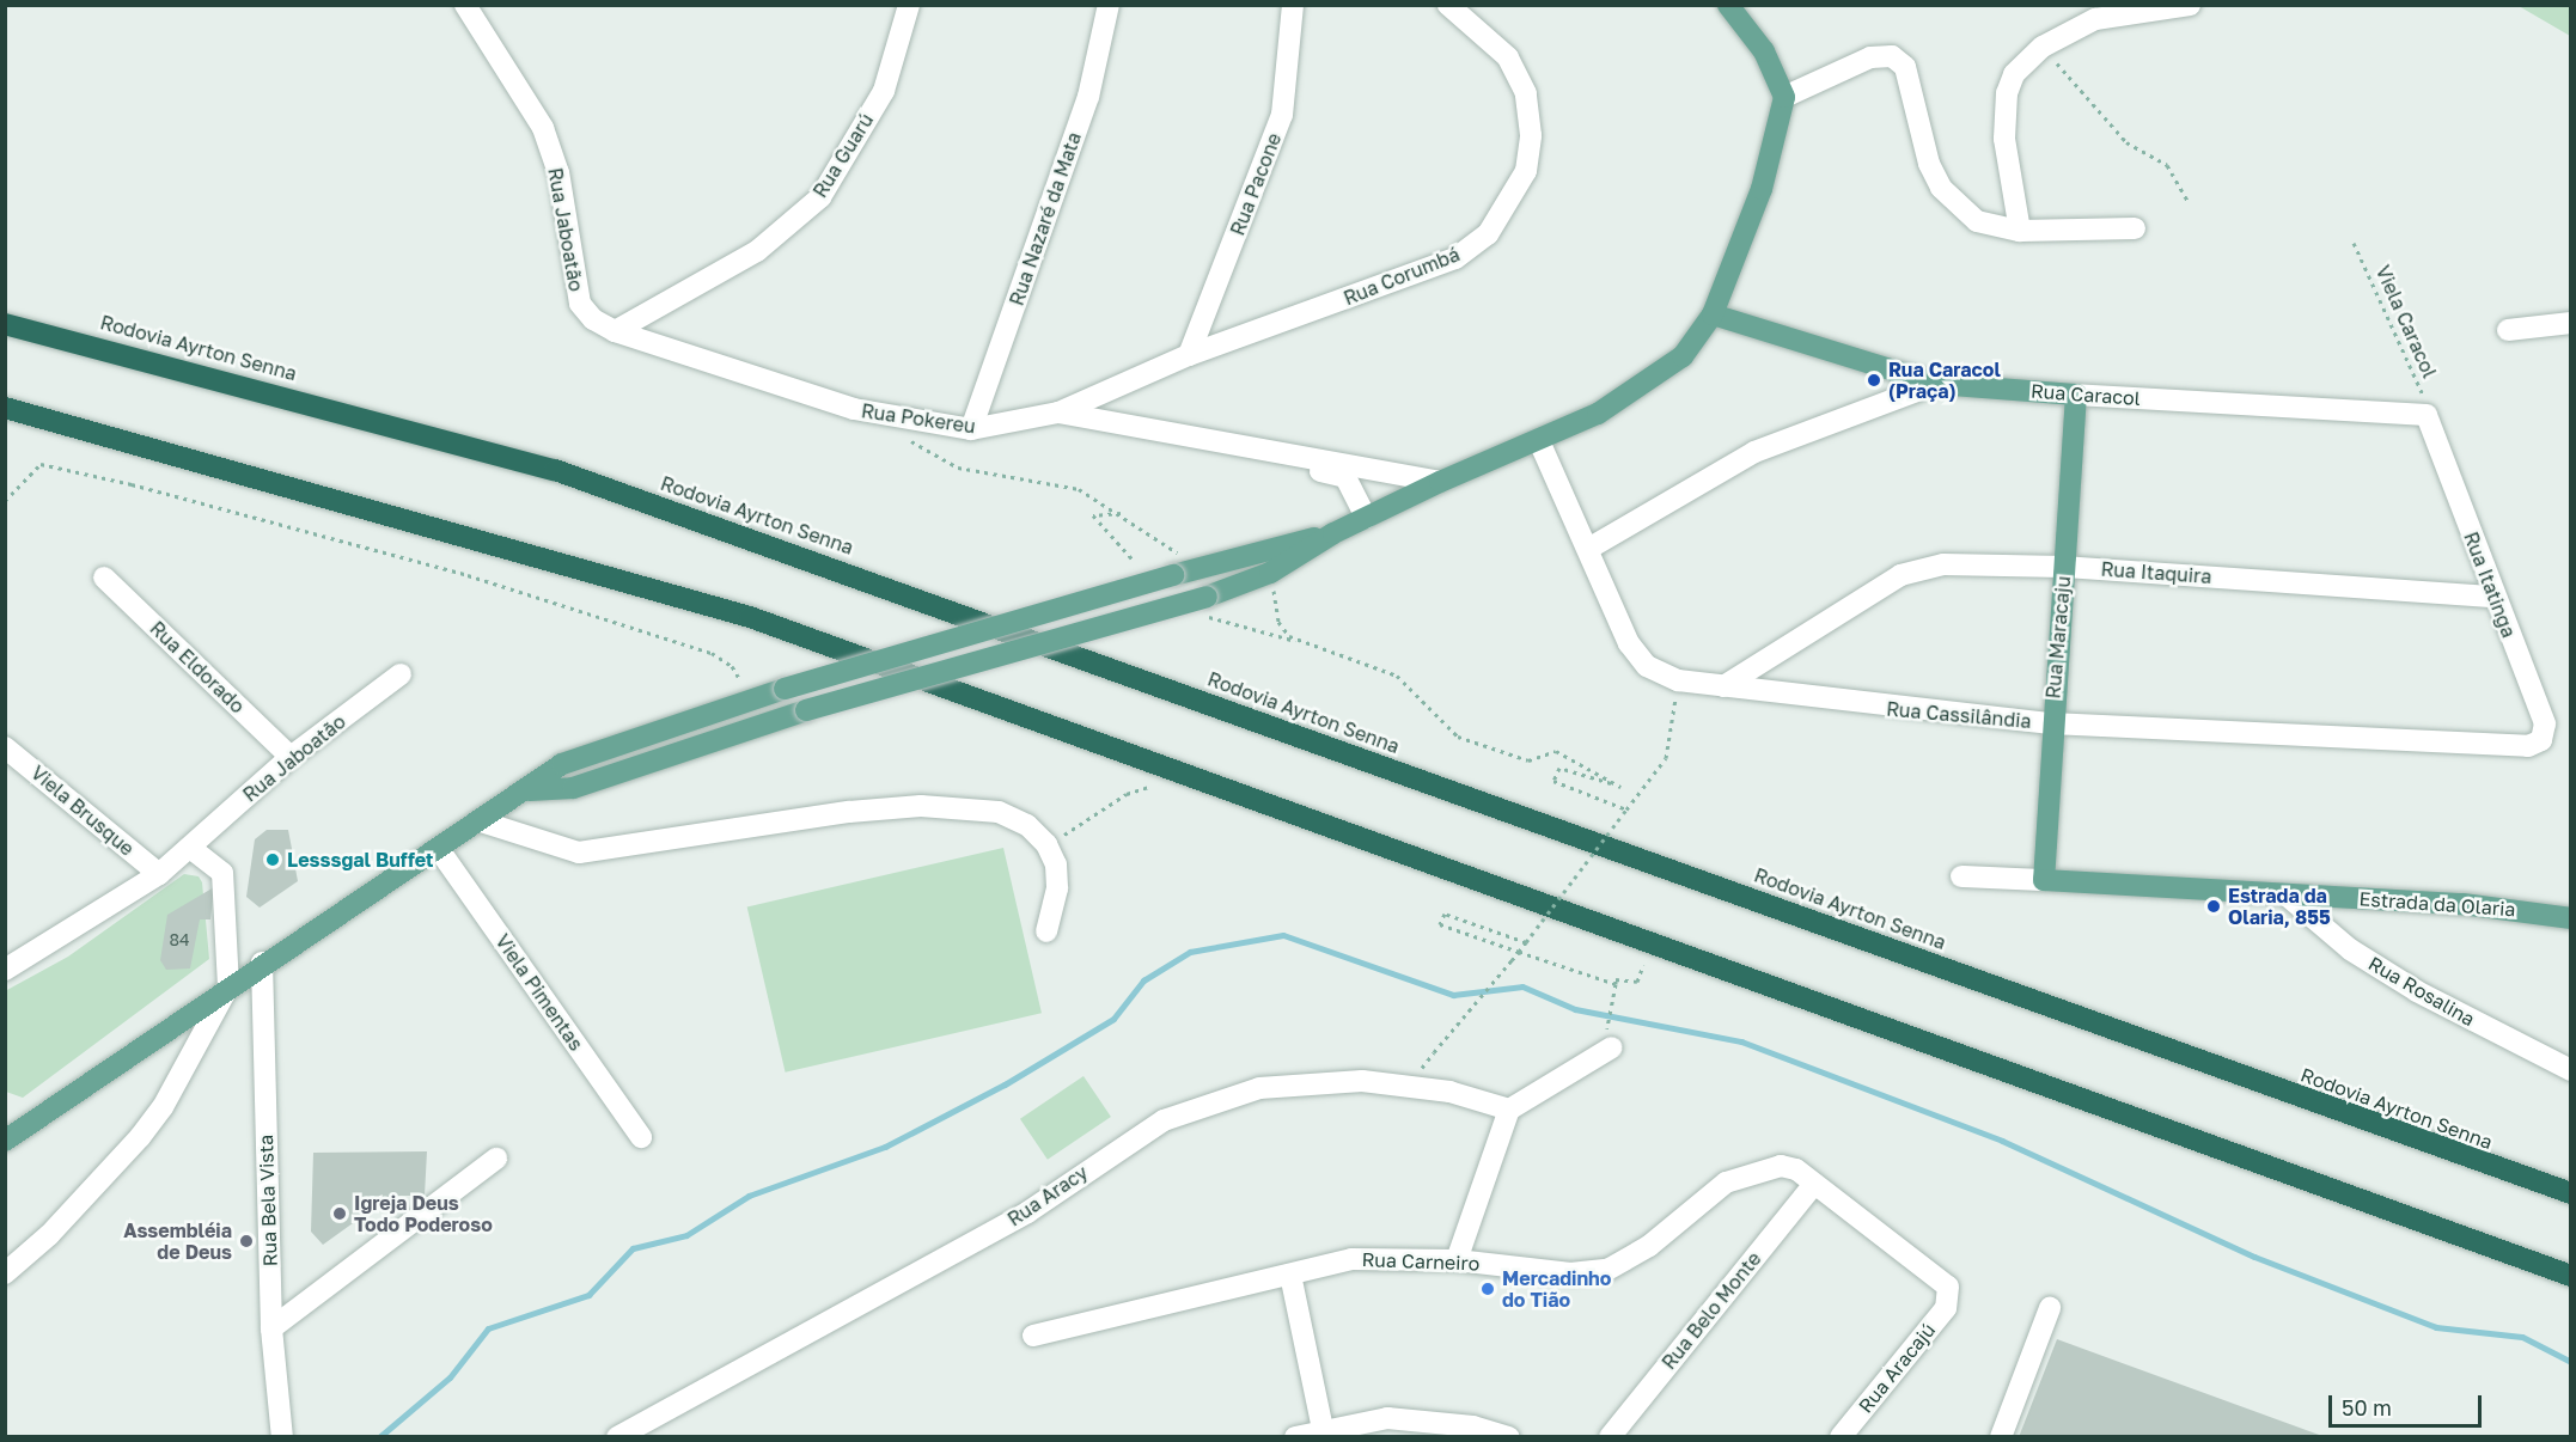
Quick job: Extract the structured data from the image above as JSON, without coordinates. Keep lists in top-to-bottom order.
{
  "streets": {
    "highway": ["Rodovia Ayrton Senna"],
    "main road": ["Rua Caracol", "Rua Maracaju", "Estrada da Olaria"],
    "street": [
      "Rua Guarú",
      "Rua Pacone",
      "Rua Nazaré da Mata",
      "Rua Jaboatão",
      "Rua Corumbá",
      "Rua Pokereu",
      "Rua Itaquira",
      "Rua Itatinga",
      "Rua Eldorado",
      "Rua Cassilândia",
      "Viela Brusque",
      "Rua Rosalina",
      "Viela Pimentas",
      "Rua Aracy",
      "Rua Bela Vista",
      "Rua Carneiro",
      "Rua Belo Monte",
      "Rua Aracajú"
    ],
    "path": ["Viela Caracol"]
  },
  "crossings": [
    ["Rua Guarú", "Rua Jaboatão"],
    ["Rua Guarú", "Rua Pokereu"],
    ["Rua Pacone", "Rua Corumbá"],
    ["Rua Nazaré da Mata", "Rua Pokereu"],
    ["Rua Jaboatão", "Rua Pokereu"],
    ["Rua Jaboatão", "Rua Eldorado"],
    ["Rua Jaboatão", "Viela Brusque"],
    ["Rua Corumbá", "Rua Pokereu"],
    ["Viela Caracol", "Rua Caracol"],
    ["Viela Caracol", "Rua Itatinga"],
    ["Rua Caracol", "Rua Itatinga"],
    ["Rua Caracol", "Rua Maracaju"],
    ["Rua Itaquira", "Rua Itatinga"],
    ["Rua Itaquira", "Rua Maracaju"],
    ["Rua Itaquira", "Rua Cassilândia"],
    ["Rua Itatinga", "Rua Cassilândia"],
    ["Rua Maracaju", "Rua Cassilândia"],
    ["Rua Maracaju", "Estrada da Olaria"],
    ["Estrada da Olaria", "Rua Rosalina"],
    ["Rua Carneiro", "Rua Belo Monte"],
    ["Rua Carneiro", "Rua Aracajú"]
  ],
  "places": [
    "Rua Caracol (Praça)",
    "Lesssgal Buffet",
    "Estrada da Olaria, 855",
    "Igreja Deus Todo Poderoso",
    "Assembléia de Deus",
    "Mercadinho do Tião"
  ],
  "house_numbers": ["84"],
  "scale_bar": "50 m"
}
